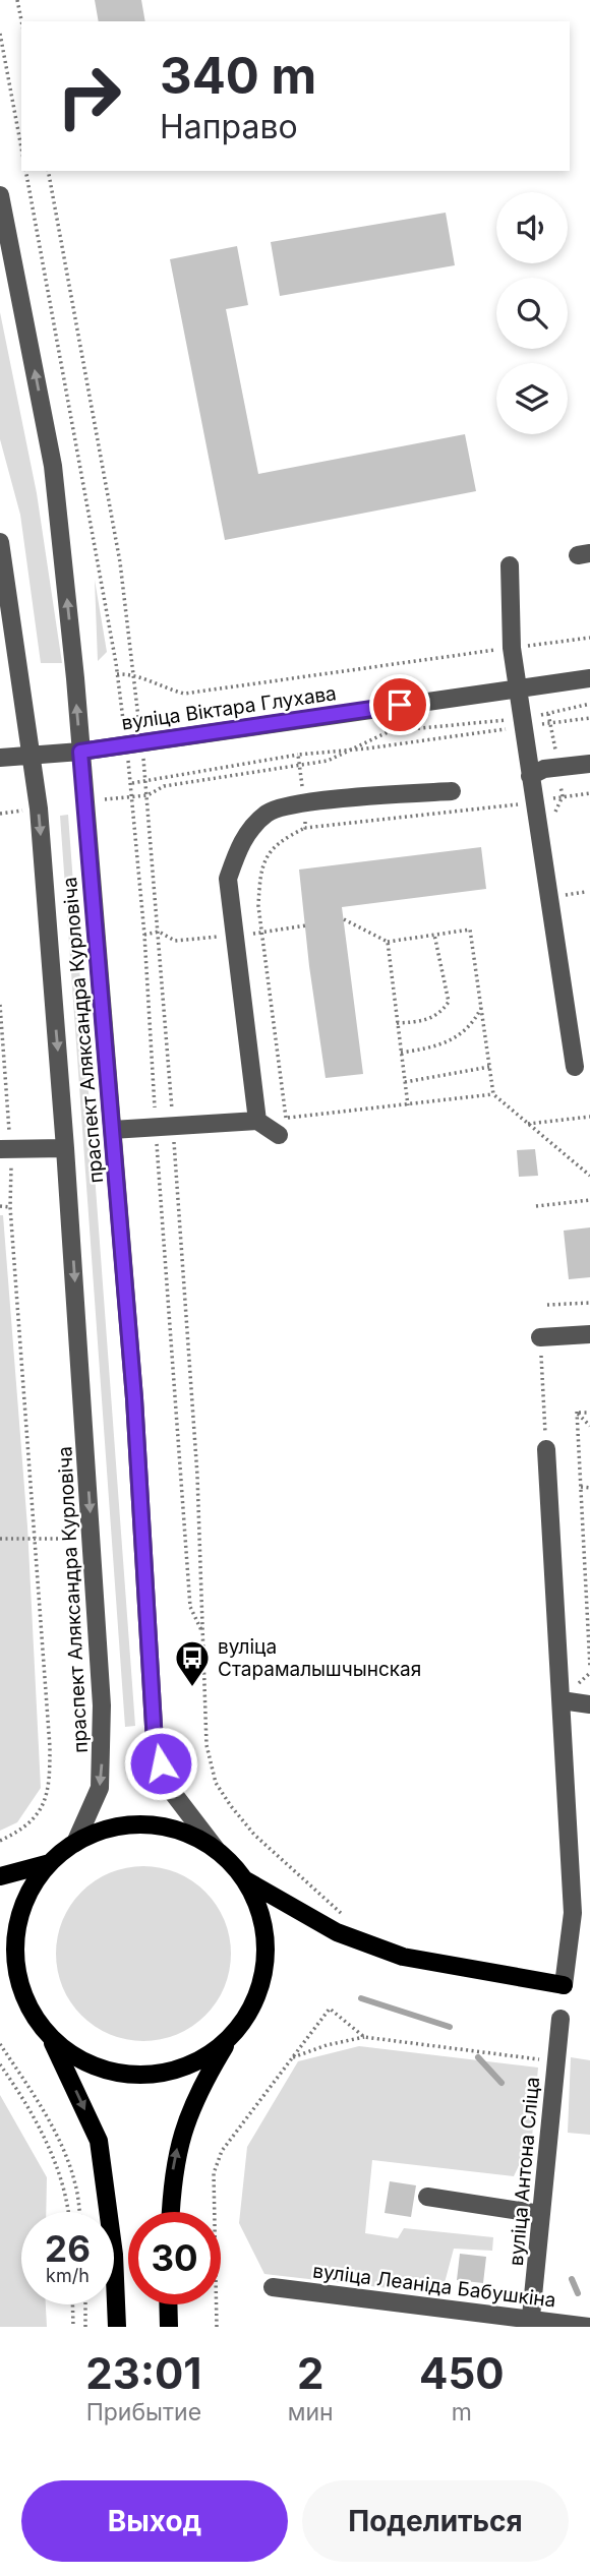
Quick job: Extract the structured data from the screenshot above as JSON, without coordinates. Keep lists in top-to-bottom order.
{
  "streets": {
    "street": [
      "вуліца Віктара Глухава",
      "праспект Аляксандра Курловіча",
      "вуліца Антона Сліца",
      "вуліца Леаніда Бабушкіна"
    ]
  },
  "crossings": [
    ["вуліца Віктара Глухава", "праспект Аляксандра Курловіча"],
    ["вуліца Антона Сліца", "вуліца Леаніда Бабушкіна"]
  ],
  "places": {
    "bus stop": ["вуліца Старамалышчынская"]
  },
  "page": {
    "turn": ["340 m", "Направо"],
    "speed": "26 km/h",
    "limit": "30",
    "eta": [
      "23:01",
      "Прибытие",
      "2",
      "мин",
      "450",
      "m"
    ],
    "buttons": ["Выход", "Поделиться"]
  }
}
